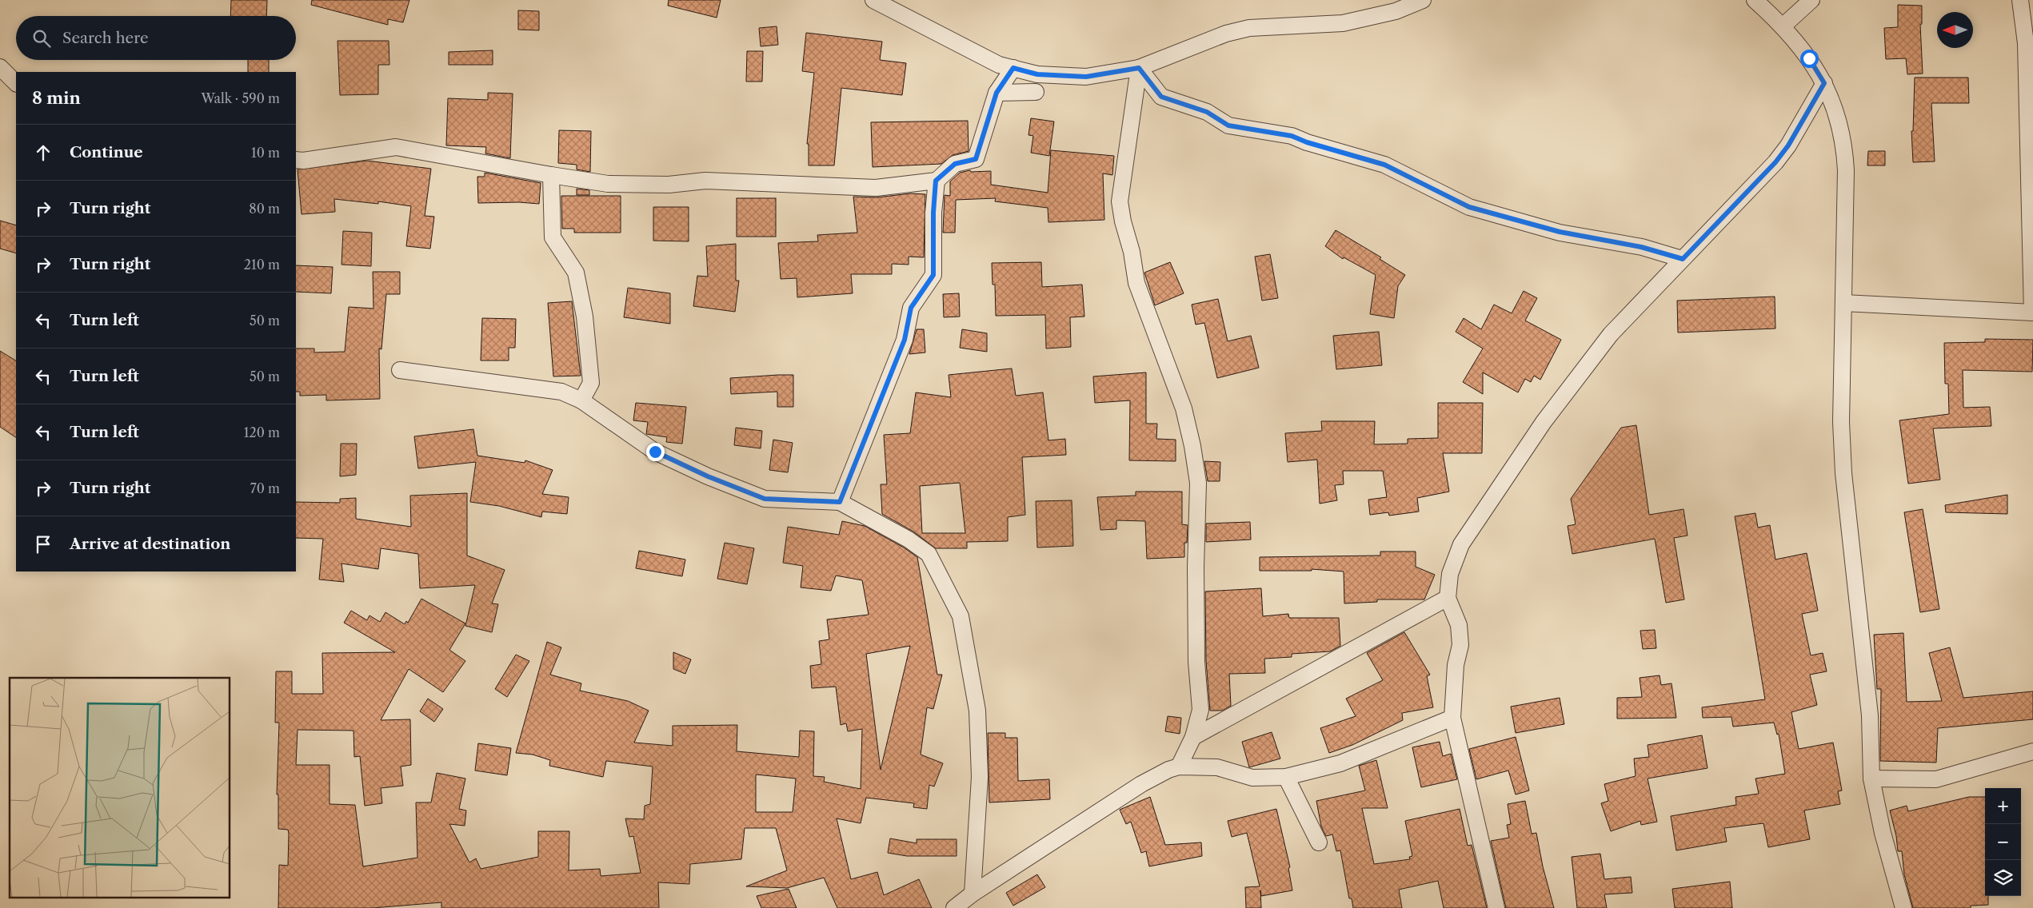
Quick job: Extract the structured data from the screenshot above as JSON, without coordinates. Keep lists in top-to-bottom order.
{
  "north": "left",
  "page": {
    "search": "Search here",
    "heading": ["8 min", "Walk · 590 m"],
    "list": [
      ["Continue", "10 m"],
      ["Turn right", "80 m"],
      ["Turn right", "210 m"],
      ["Turn left", "50 m"],
      ["Turn left", "50 m"],
      ["Turn left", "120 m"],
      ["Turn right", "70 m"],
      "Arrive at destination"
    ],
    "map_buttons": ["+", "−"]
  }
}
